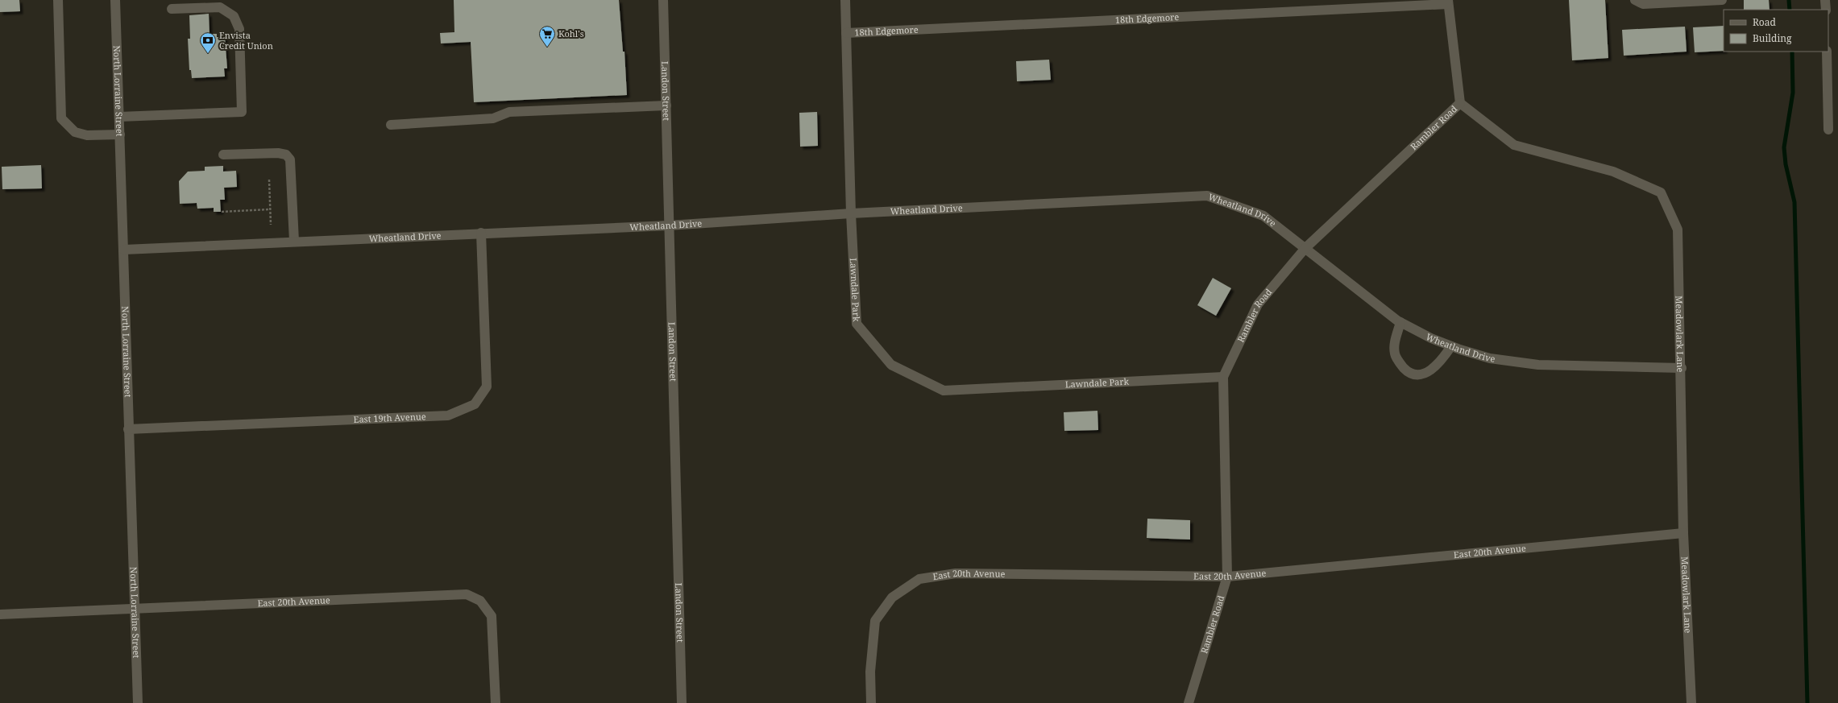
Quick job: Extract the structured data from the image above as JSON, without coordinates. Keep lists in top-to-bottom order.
{
  "streets": {
    "street": [
      "18th Edgemore",
      "North Lorraine Street",
      "Landon Street",
      "Rambler Road",
      "Wheatland Drive",
      "Lawndale Park",
      "Meadowlark Lane",
      "East 19th Avenue",
      "East 20th Avenue"
    ]
  },
  "crossings": [
    ["18th Edgemore", "Rambler Road"],
    ["18th Edgemore", "Lawndale Park"],
    ["North Lorraine Street", "Wheatland Drive"],
    ["North Lorraine Street", "East 19th Avenue"],
    ["North Lorraine Street", "East 20th Avenue"],
    ["Landon Street", "Wheatland Drive"],
    ["Rambler Road", "Wheatland Drive"],
    ["Rambler Road", "Lawndale Park"],
    ["Rambler Road", "Meadowlark Lane"],
    ["Rambler Road", "East 20th Avenue"],
    ["Wheatland Drive", "Lawndale Park"],
    ["Wheatland Drive", "Meadowlark Lane"],
    ["Wheatland Drive", "East 19th Avenue"],
    ["Meadowlark Lane", "East 20th Avenue"]
  ],
  "places": {
    "supermarket": ["Kohl's"],
    "bank": ["Envista Credit Union"]
  },
  "legend": ["Road", "Building"]
}
